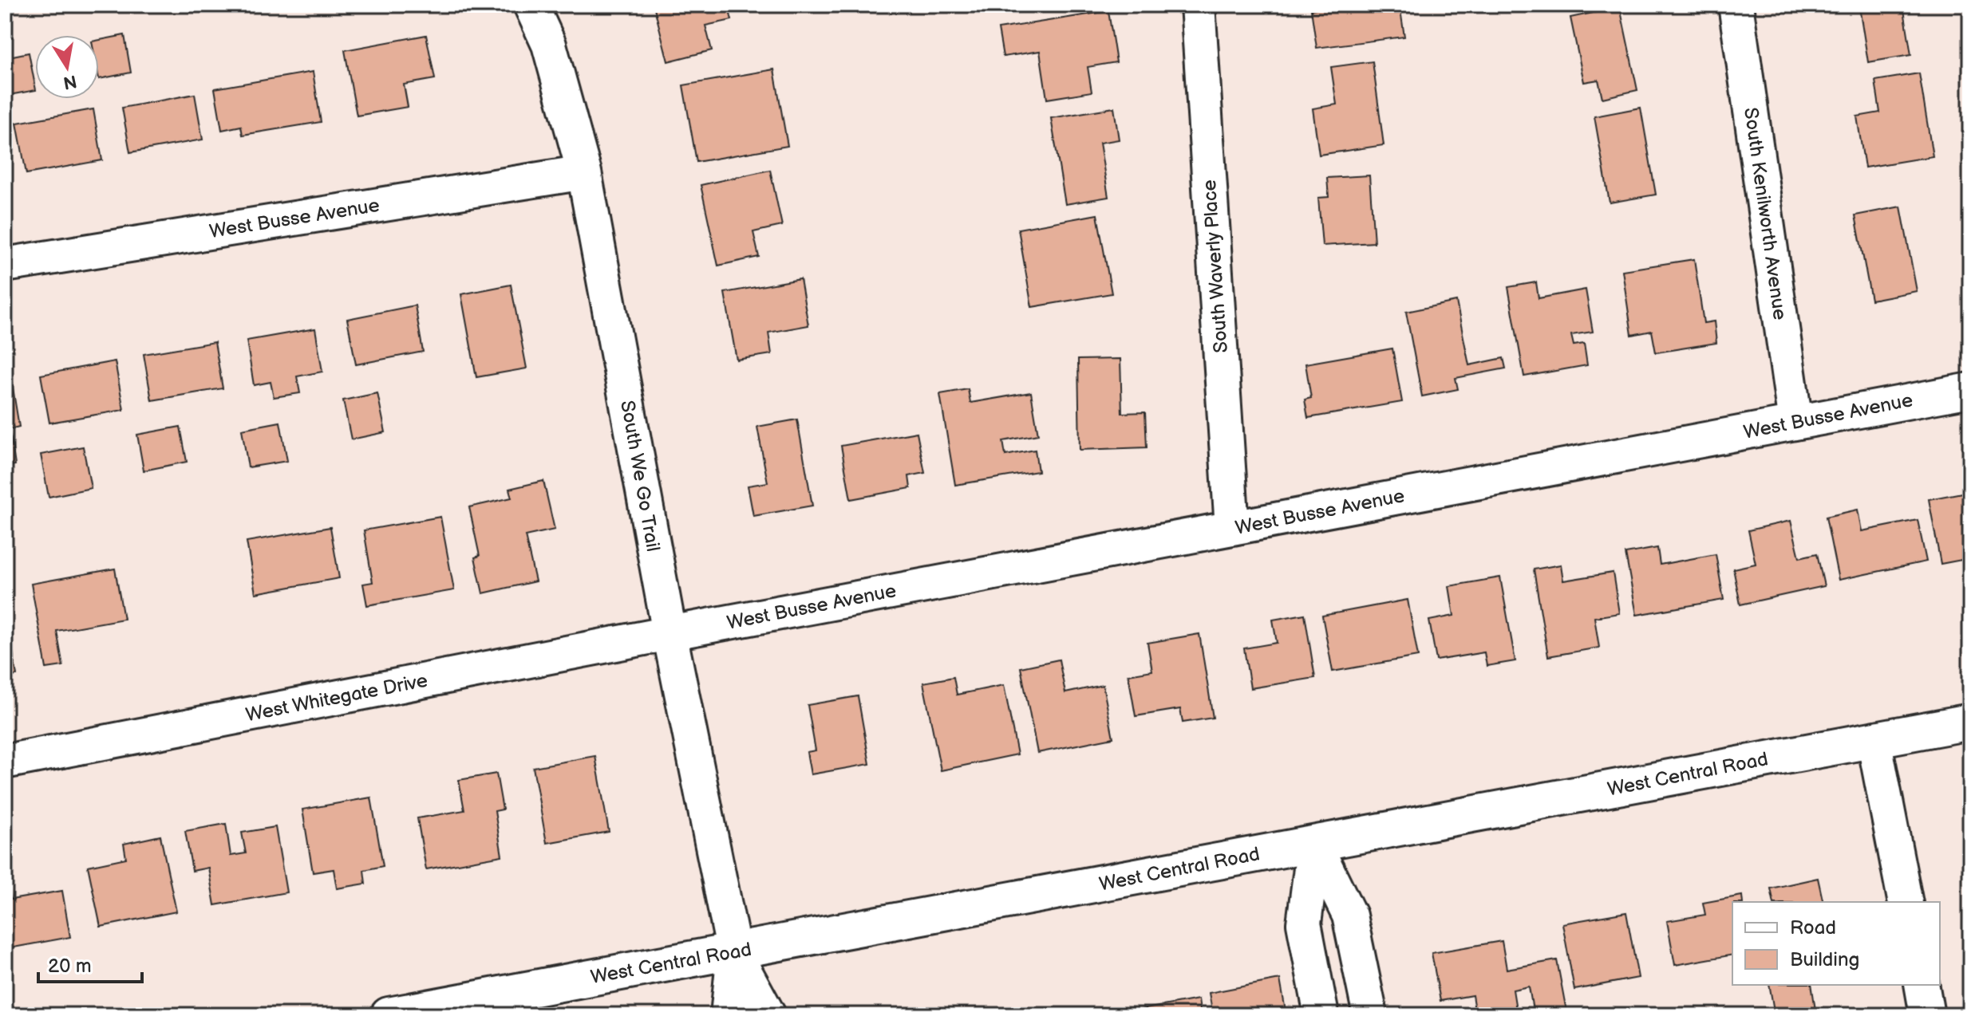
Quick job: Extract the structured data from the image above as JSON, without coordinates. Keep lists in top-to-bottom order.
{
  "streets": {
    "main road": ["West Central Road"],
    "street": [
      "South Kenilworth Avenue",
      "West Busse Avenue",
      "South Waverly Place",
      "South We Go Trail",
      "West Whitegate Drive"
    ]
  },
  "crossings": [
    ["South Kenilworth Avenue", "West Busse Avenue"],
    ["West Busse Avenue", "South Waverly Place"],
    ["West Busse Avenue", "South We Go Trail"],
    ["West Busse Avenue", "West Whitegate Drive"],
    ["South We Go Trail", "West Whitegate Drive"],
    ["South We Go Trail", "West Central Road"]
  ],
  "legend": ["Road", "Building"],
  "scale_bar": "20 m",
  "north": "bottom"
}
